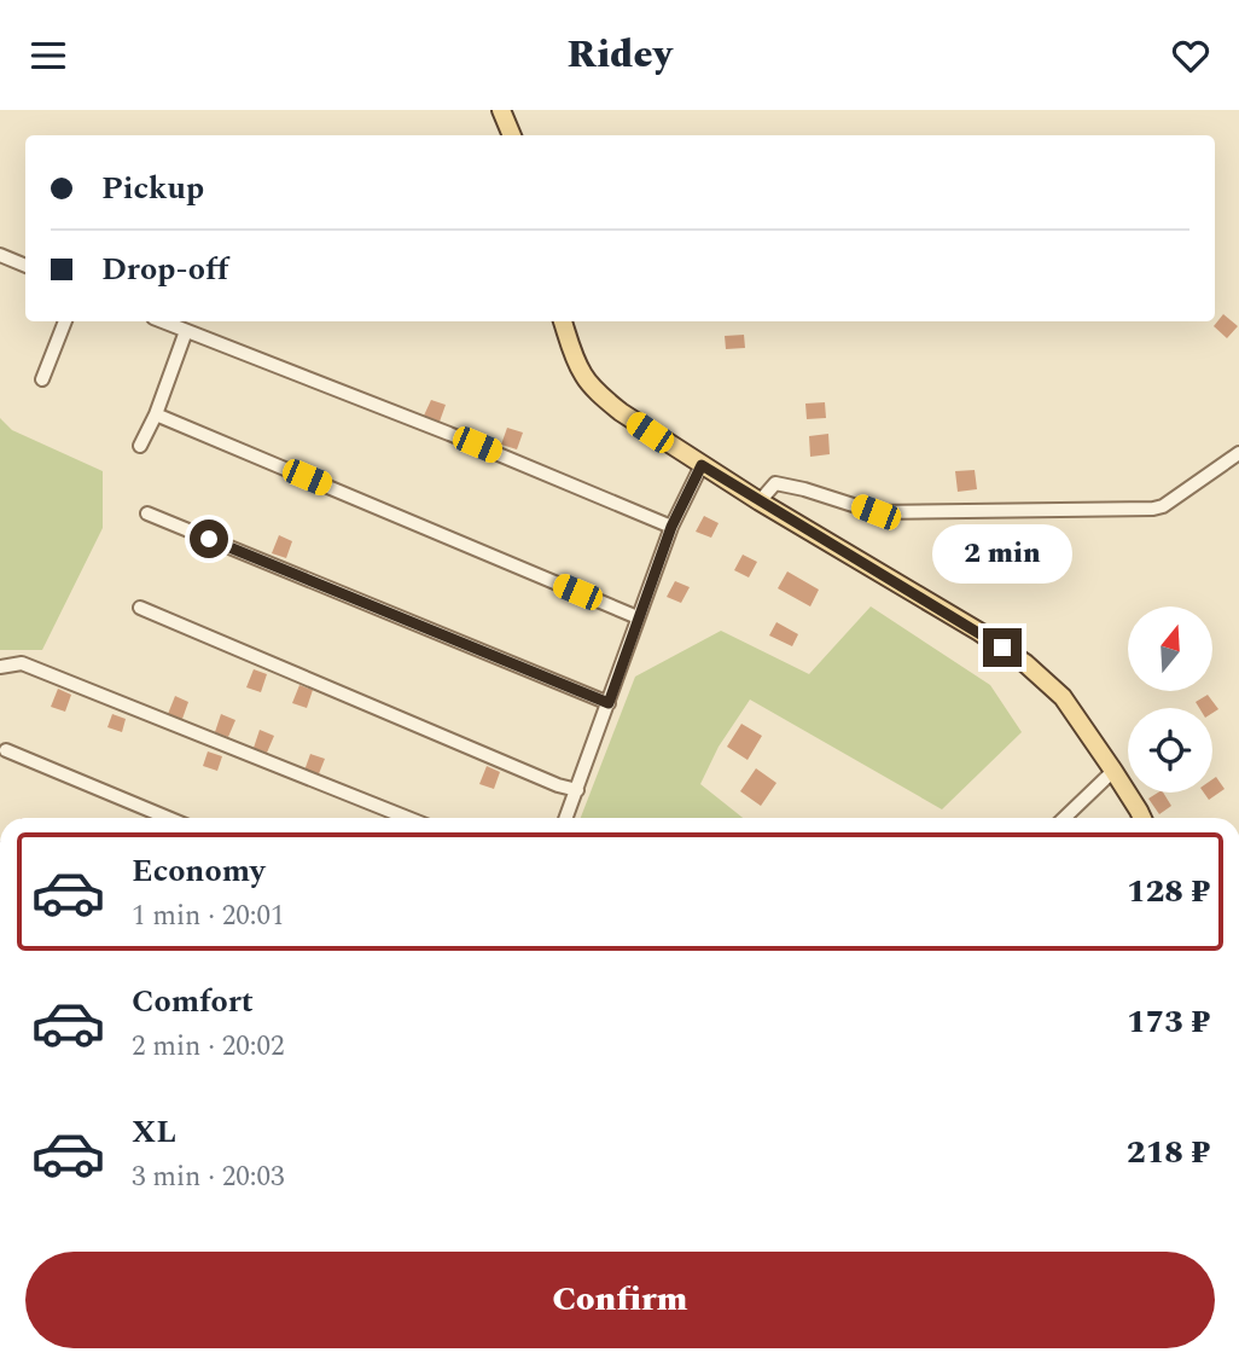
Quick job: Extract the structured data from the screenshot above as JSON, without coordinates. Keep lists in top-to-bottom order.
{
  "north": "top",
  "page": {
    "header": "Ridey",
    "banner": ["Pickup", "Drop-off"],
    "bubble": "2 min",
    "list": [
      {
        "name": "Economy",
        "note": "1 min · 20:01",
        "value": "128 ₽"
      },
      {
        "name": "Comfort",
        "note": "2 min · 20:02",
        "value": "173 ₽"
      },
      {
        "name": "XL",
        "note": "3 min · 20:03",
        "value": "218 ₽"
      }
    ],
    "buttons": "Confirm"
  }
}
